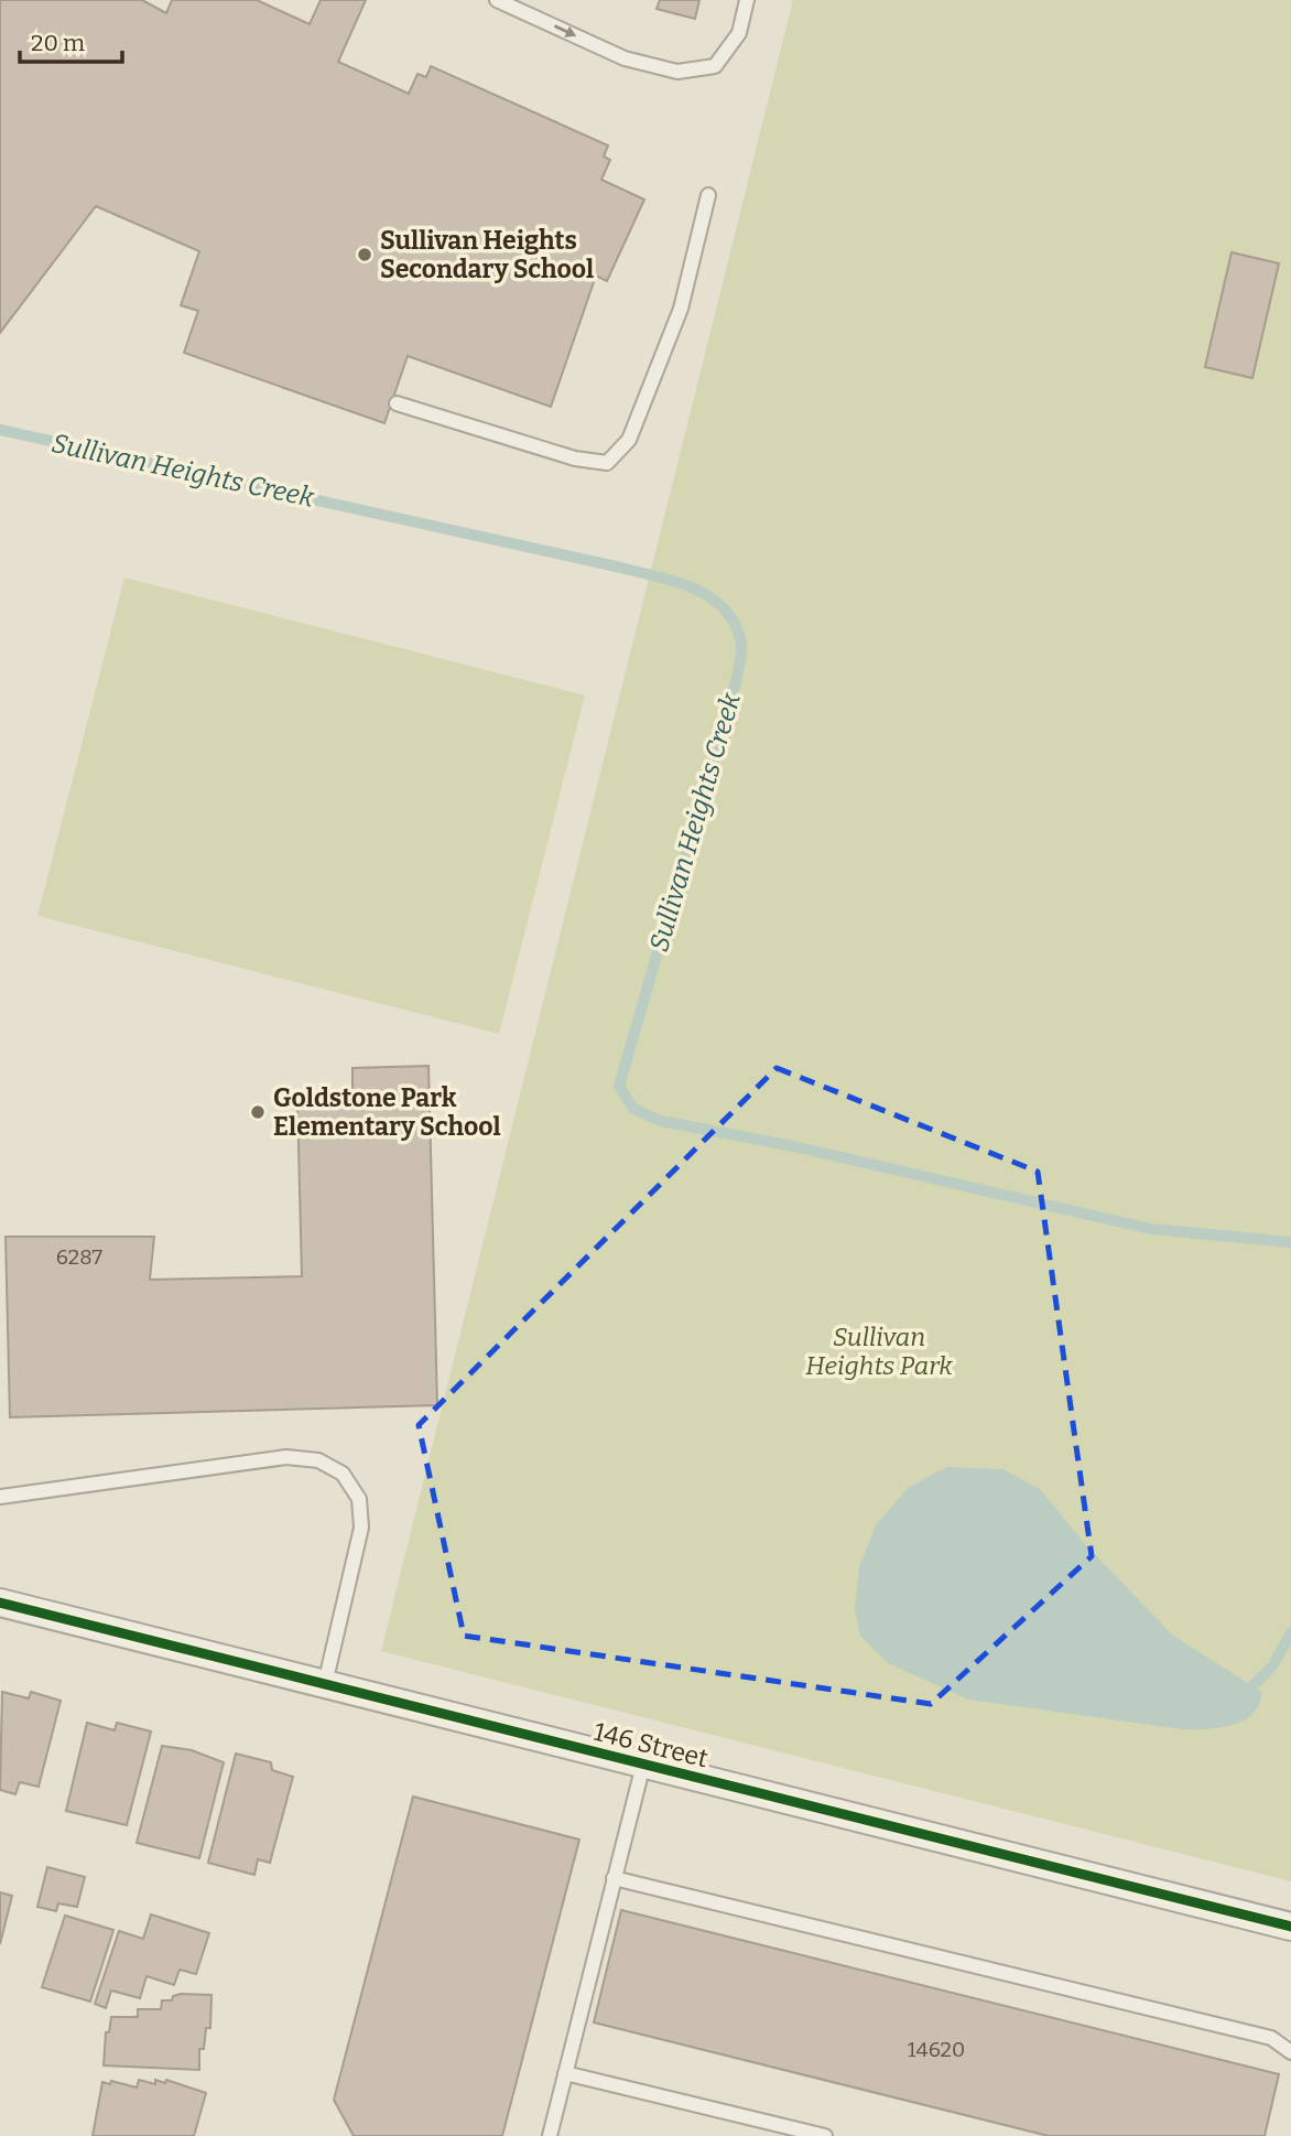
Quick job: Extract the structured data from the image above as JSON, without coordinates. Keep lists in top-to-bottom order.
{
  "streets": {
    "street": ["146 Street"]
  },
  "water": ["Sullivan Heights Creek"],
  "parks": ["Sullivan Heights Park"],
  "places": ["Sullivan Heights Secondary School", "Goldstone Park Elementary School"],
  "house_numbers": ["6287", "14620"],
  "scale_bar": "20 m"
}
